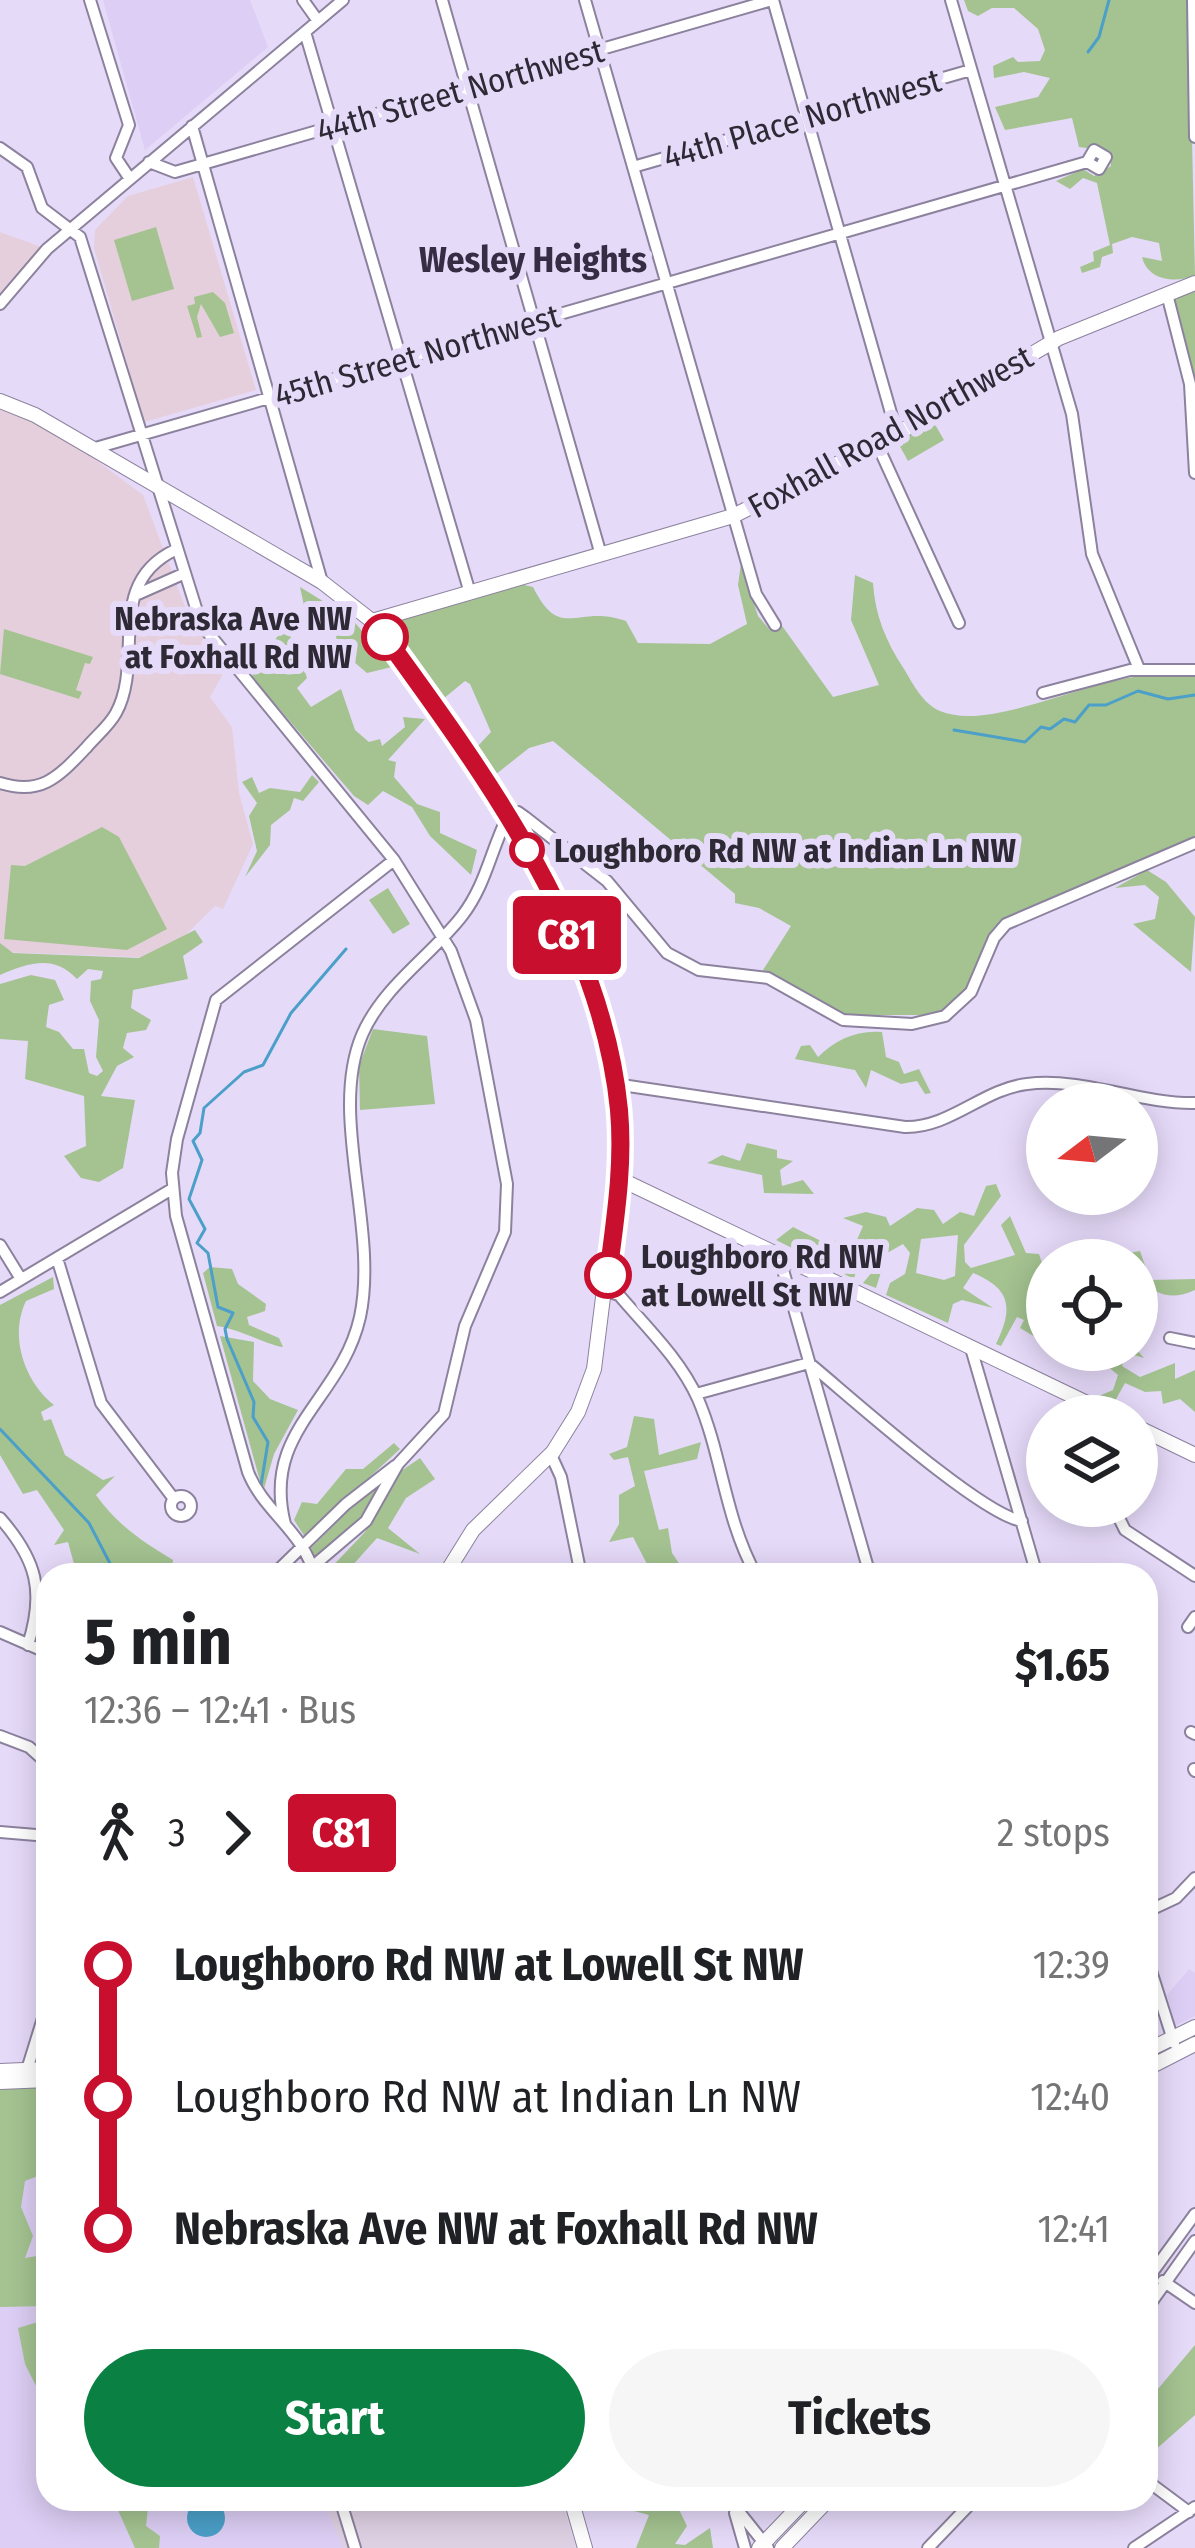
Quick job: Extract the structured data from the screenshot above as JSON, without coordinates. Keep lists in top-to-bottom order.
{
  "streets": {
    "main road": ["Foxhall Road Northwest"],
    "street": ["44th Street Northwest", "44th Place Northwest", "45th Street Northwest"]
  },
  "districts": ["Wesley Heights"],
  "places": ["Nebraska Ave NW at Foxhall Rd NW", "Loughboro Rd NW at Indian Ln NW", "Loughboro Rd NW at Lowell St NW"],
  "lines": ["bus line C81"],
  "north": "left",
  "page": {
    "on_map": "C81",
    "heading": ["5 min", "12:36 – 12:41 · Bus", "$1.65"],
    "legs": ["3", "C81", "2 stops"],
    "list": [
      {
        "name": "Loughboro Rd NW at Lowell St NW",
        "value": "12:39"
      },
      {
        "name": "Loughboro Rd NW at Indian Ln NW",
        "value": "12:40"
      },
      {
        "name": "Nebraska Ave NW at Foxhall Rd NW",
        "value": "12:41"
      }
    ],
    "buttons": ["Start", "Tickets"]
  }
}
